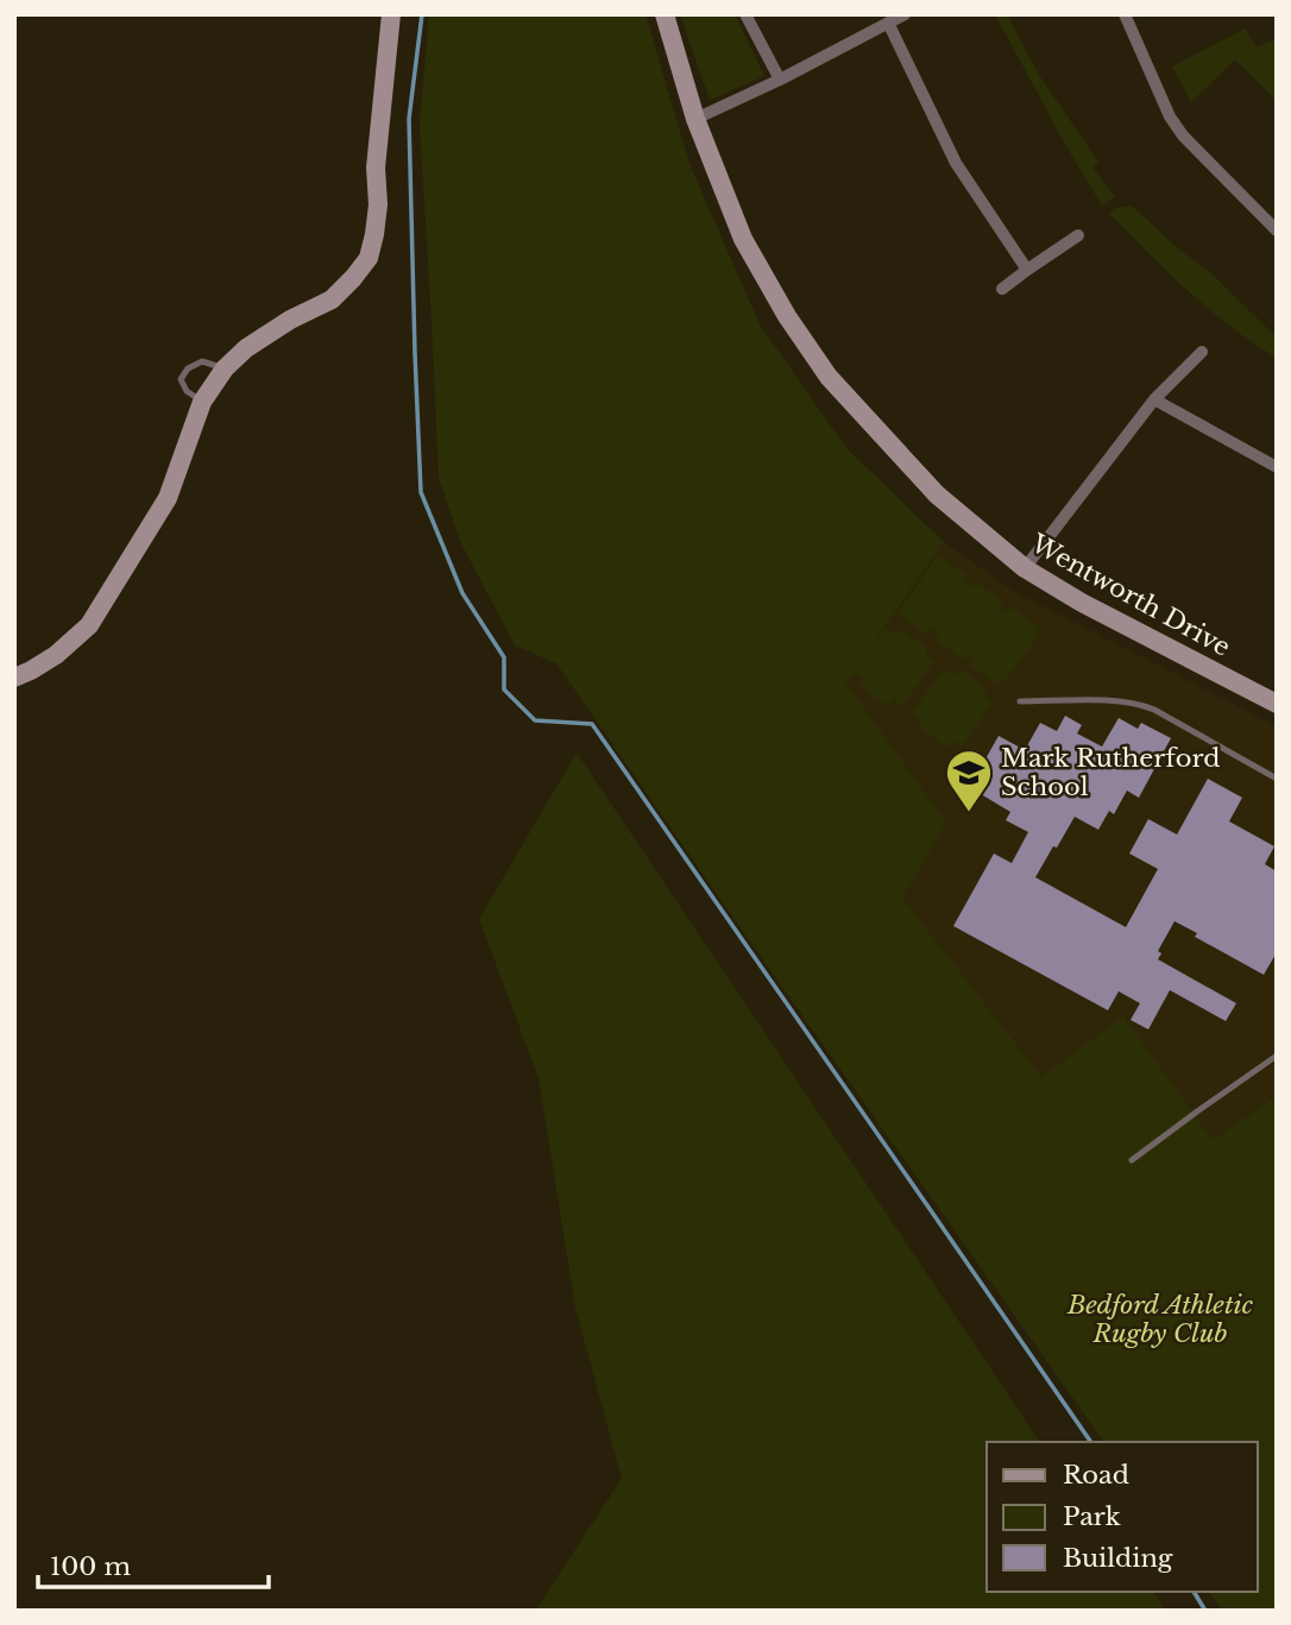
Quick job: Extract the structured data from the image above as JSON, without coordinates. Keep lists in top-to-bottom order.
{
  "streets": {
    "street": ["Wentworth Drive"]
  },
  "parks": ["Bedford Athletic Rugby Club"],
  "places": {
    "school or university": ["Mark Rutherford School"]
  },
  "legend": ["Road", "Park", "Building"],
  "scale_bar": "100 m"
}
